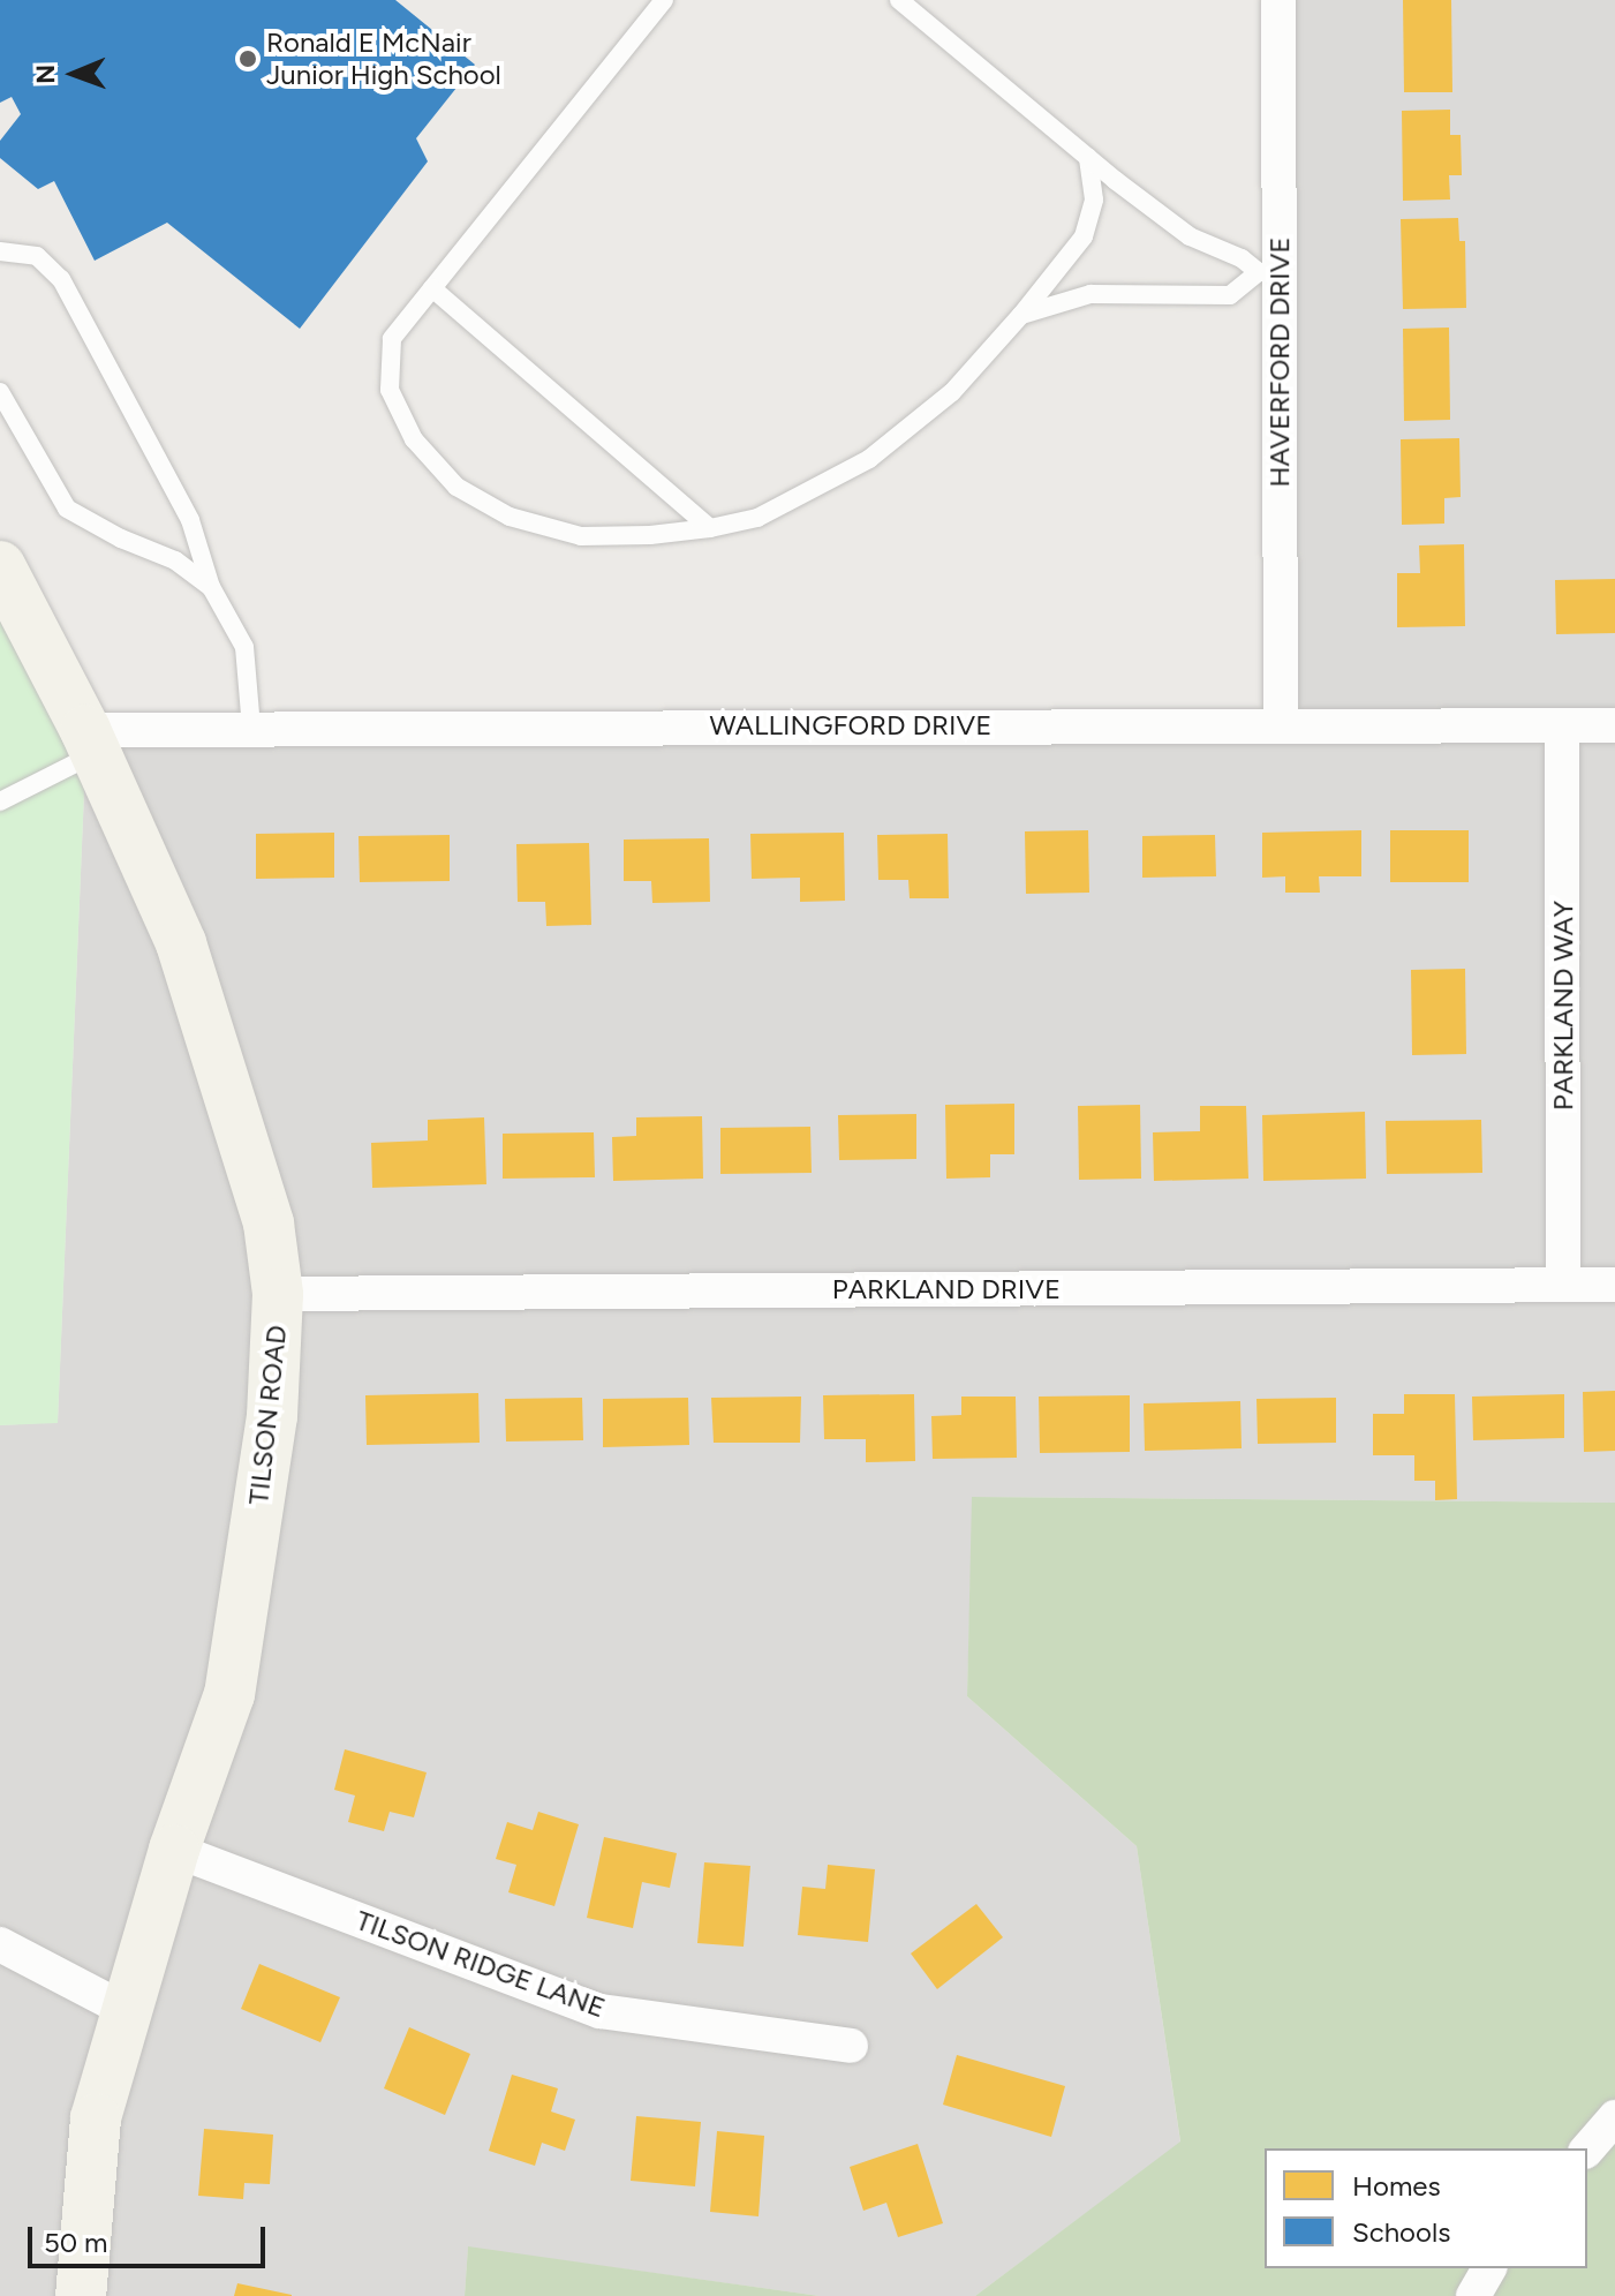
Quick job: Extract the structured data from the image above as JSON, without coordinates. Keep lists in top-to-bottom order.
{
  "streets": {
    "street": [
      "HAVERFORD DRIVE",
      "WALLINGFORD DRIVE",
      "PARKLAND WAY",
      "PARKLAND DRIVE",
      "TILSON ROAD",
      "TILSON RIDGE LANE"
    ]
  },
  "crossings": [
    ["HAVERFORD DRIVE", "WALLINGFORD DRIVE"],
    ["WALLINGFORD DRIVE", "PARKLAND WAY"],
    ["WALLINGFORD DRIVE", "TILSON ROAD"],
    ["PARKLAND WAY", "PARKLAND DRIVE"],
    ["PARKLAND DRIVE", "TILSON ROAD"],
    ["TILSON ROAD", "TILSON RIDGE LANE"]
  ],
  "places": ["Ronald E McNair Junior High School"],
  "legend": ["Homes", "Schools"],
  "scale_bar": "50 m",
  "north": "left"
}
